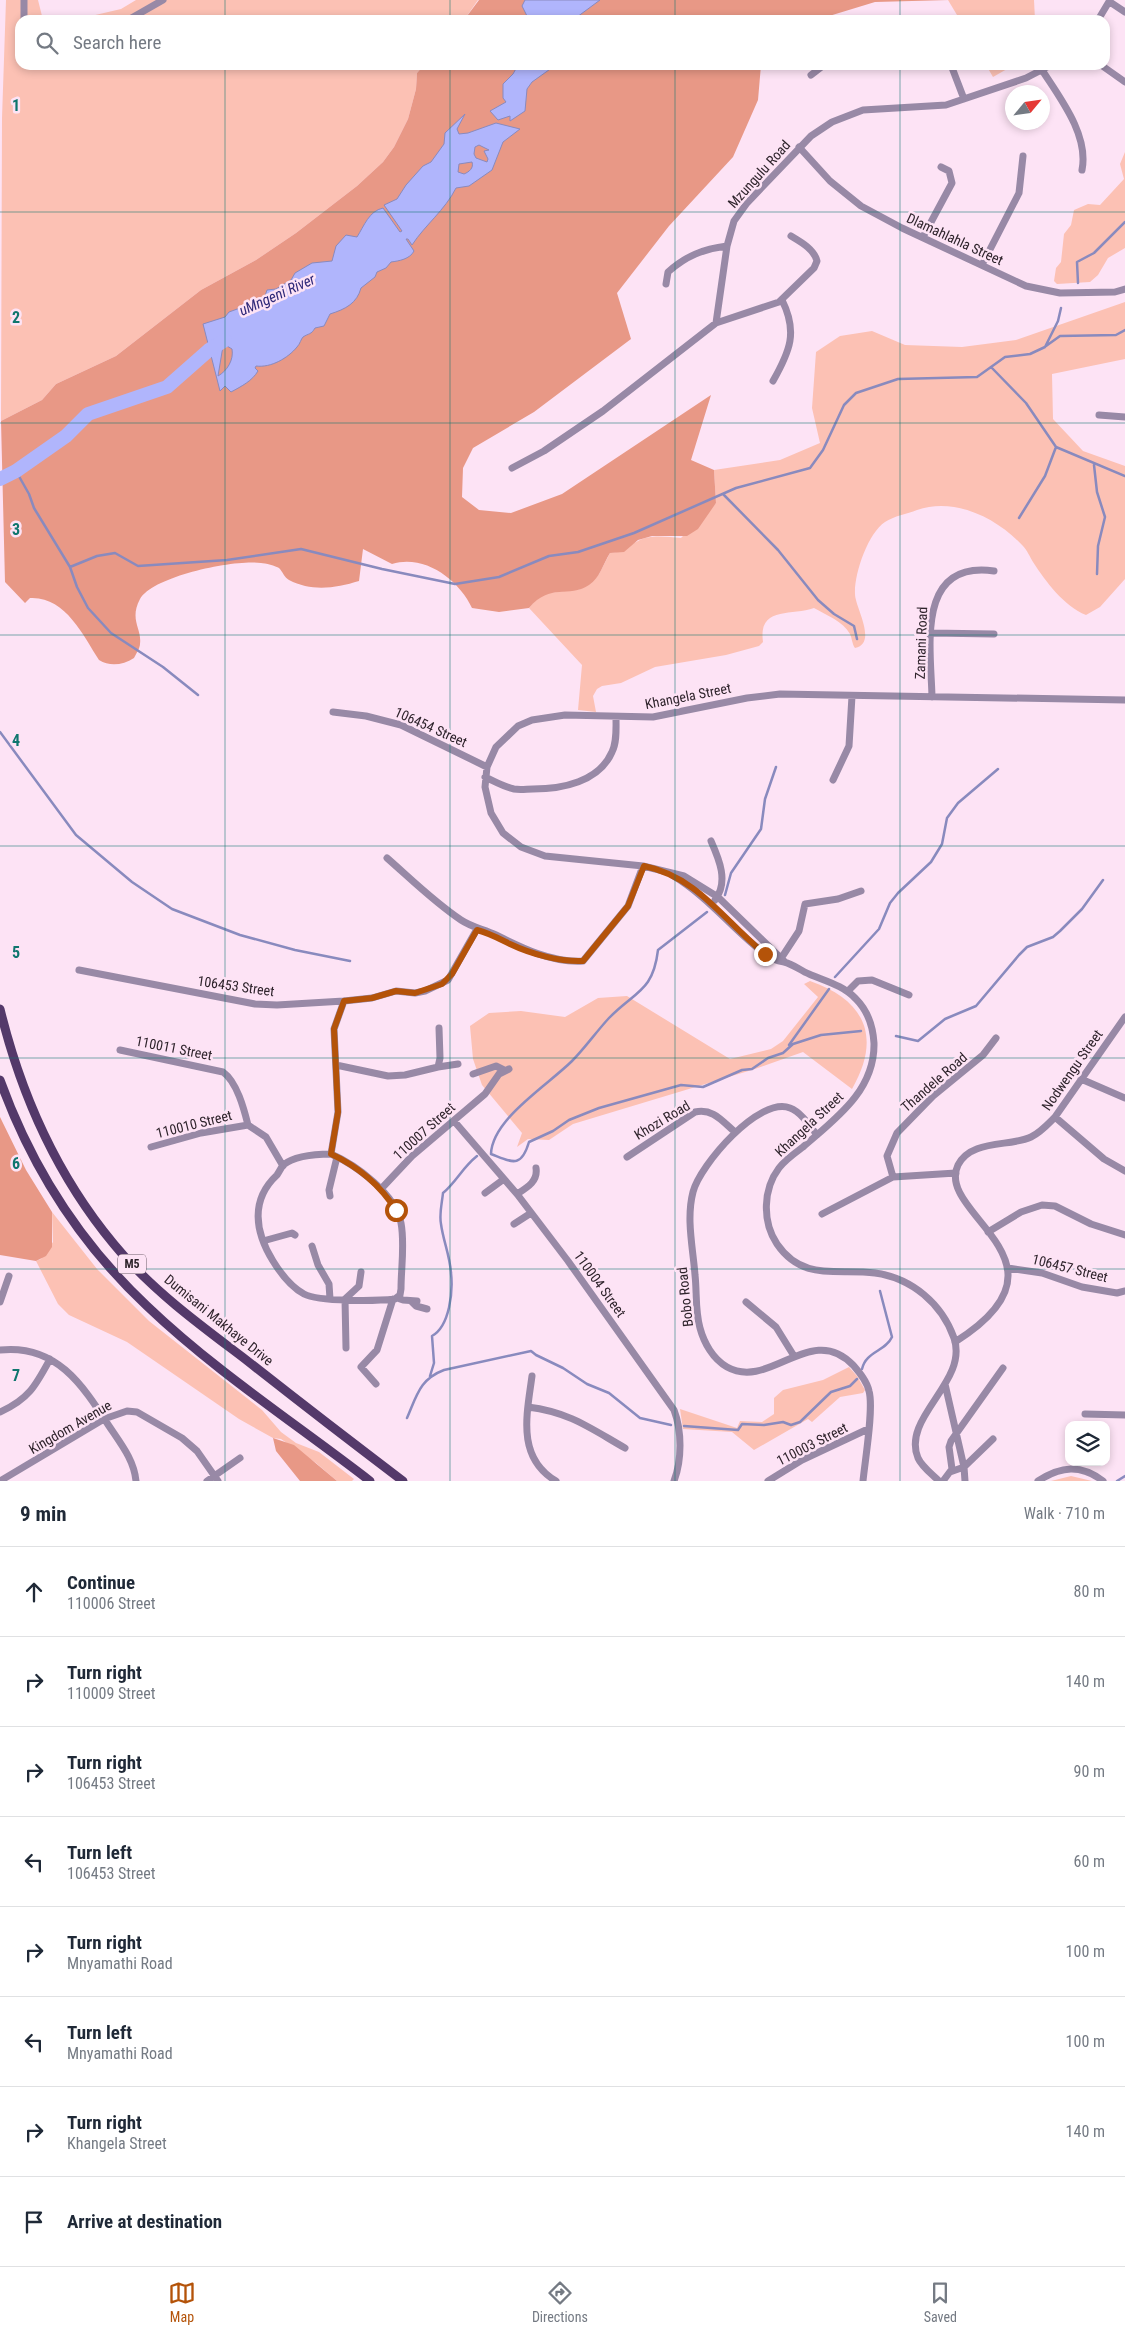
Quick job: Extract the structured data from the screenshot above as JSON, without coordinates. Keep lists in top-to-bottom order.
{
  "streets": {
    "main road": ["M5", "Dumisani Makhaye Drive"],
    "street": [
      "Mzungulu Road",
      "Dlamahlahla Street",
      "Zamani Road",
      "Khangela Street",
      "106454 Street",
      "106453 Street",
      "110011 Street",
      "Nodwengu Street",
      "Thandele Road",
      "Khozi Road",
      "110010 Street",
      "110007 Street",
      "106457 Street",
      "110004 Street",
      "Bobo Road",
      "Kingdom Avenue",
      "110003 Street"
    ]
  },
  "crossings": [
    ["Mzungulu Road", "Dlamahlahla Street"],
    ["Zamani Road", "Khangela Street"],
    ["Khangela Street", "106454 Street"],
    ["Khangela Street", "Bobo Road"],
    ["110011 Street", "110010 Street"],
    ["Khozi Road", "Bobo Road"],
    ["110010 Street", "110007 Street"],
    ["110007 Street", "110004 Street"],
    ["Bobo Road", "110003 Street"]
  ],
  "water": ["uMngeni River"],
  "north": "top right",
  "page": {
    "search": "Search here",
    "heading": ["9 min", "Walk · 710 m"],
    "list": [
      ["Continue", "110006 Street", "80 m"],
      ["Turn right", "110009 Street", "140 m"],
      ["Turn right", "106453 Street", "90 m"],
      ["Turn left", "106453 Street", "60 m"],
      ["Turn right", "Mnyamathi Road", "100 m"],
      ["Turn left", "Mnyamathi Road", "100 m"],
      ["Turn right", "Khangela Street", "140 m"],
      "Arrive at destination"
    ],
    "nav": ["Map", "Directions", "Saved"]
  },
  "grid": {
    "rows": [
      "1",
      "2",
      "3",
      "4",
      "5",
      "6",
      "7"
    ]
  }
}
